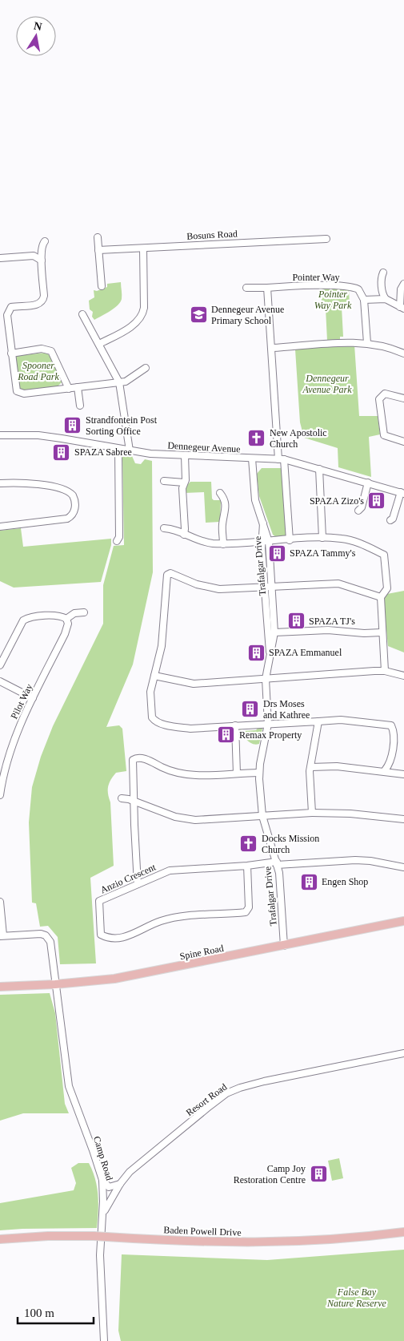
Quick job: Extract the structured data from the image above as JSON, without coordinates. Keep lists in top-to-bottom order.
{
  "streets": {
    "main road": ["Spine Road", "Baden Powell Drive"],
    "street": [
      "Bosuns Road",
      "Pointer Way",
      "Dennegeur Avenue",
      "Trafalgar Drive",
      "Pilot Way",
      "Anzio Crescent",
      "Resort Road",
      "Camp Road"
    ]
  },
  "crossings": [
    ["Dennegeur Avenue", "Trafalgar Drive"],
    ["Trafalgar Drive", "Anzio Crescent"],
    ["Trafalgar Drive", "Spine Road"],
    ["Spine Road", "Camp Road"],
    ["Resort Road", "Camp Road"]
  ],
  "parks": [
    "Pointer Way Park",
    "Spooner Road Park",
    "Dennegeur Avenue Park",
    "False Bay Nature Reserve"
  ],
  "places": {
    "school or university": ["Dennegeur Avenue Primary School"],
    "building": [
      "Strandfontein Post Sorting Office",
      "SPAZA Sabree",
      "SPAZA Zizo's",
      "SPAZA Tammy's",
      "SPAZA TJ's",
      "SPAZA Emmanuel",
      "Drs Moses and Kathree",
      "Remax Property",
      "Engen Shop",
      "Camp Joy Restoration Centre"
    ],
    "church": ["New Apostolic Church", "Docks Mission Church"]
  },
  "scale_bar": "100 m",
  "north": "top"
}
